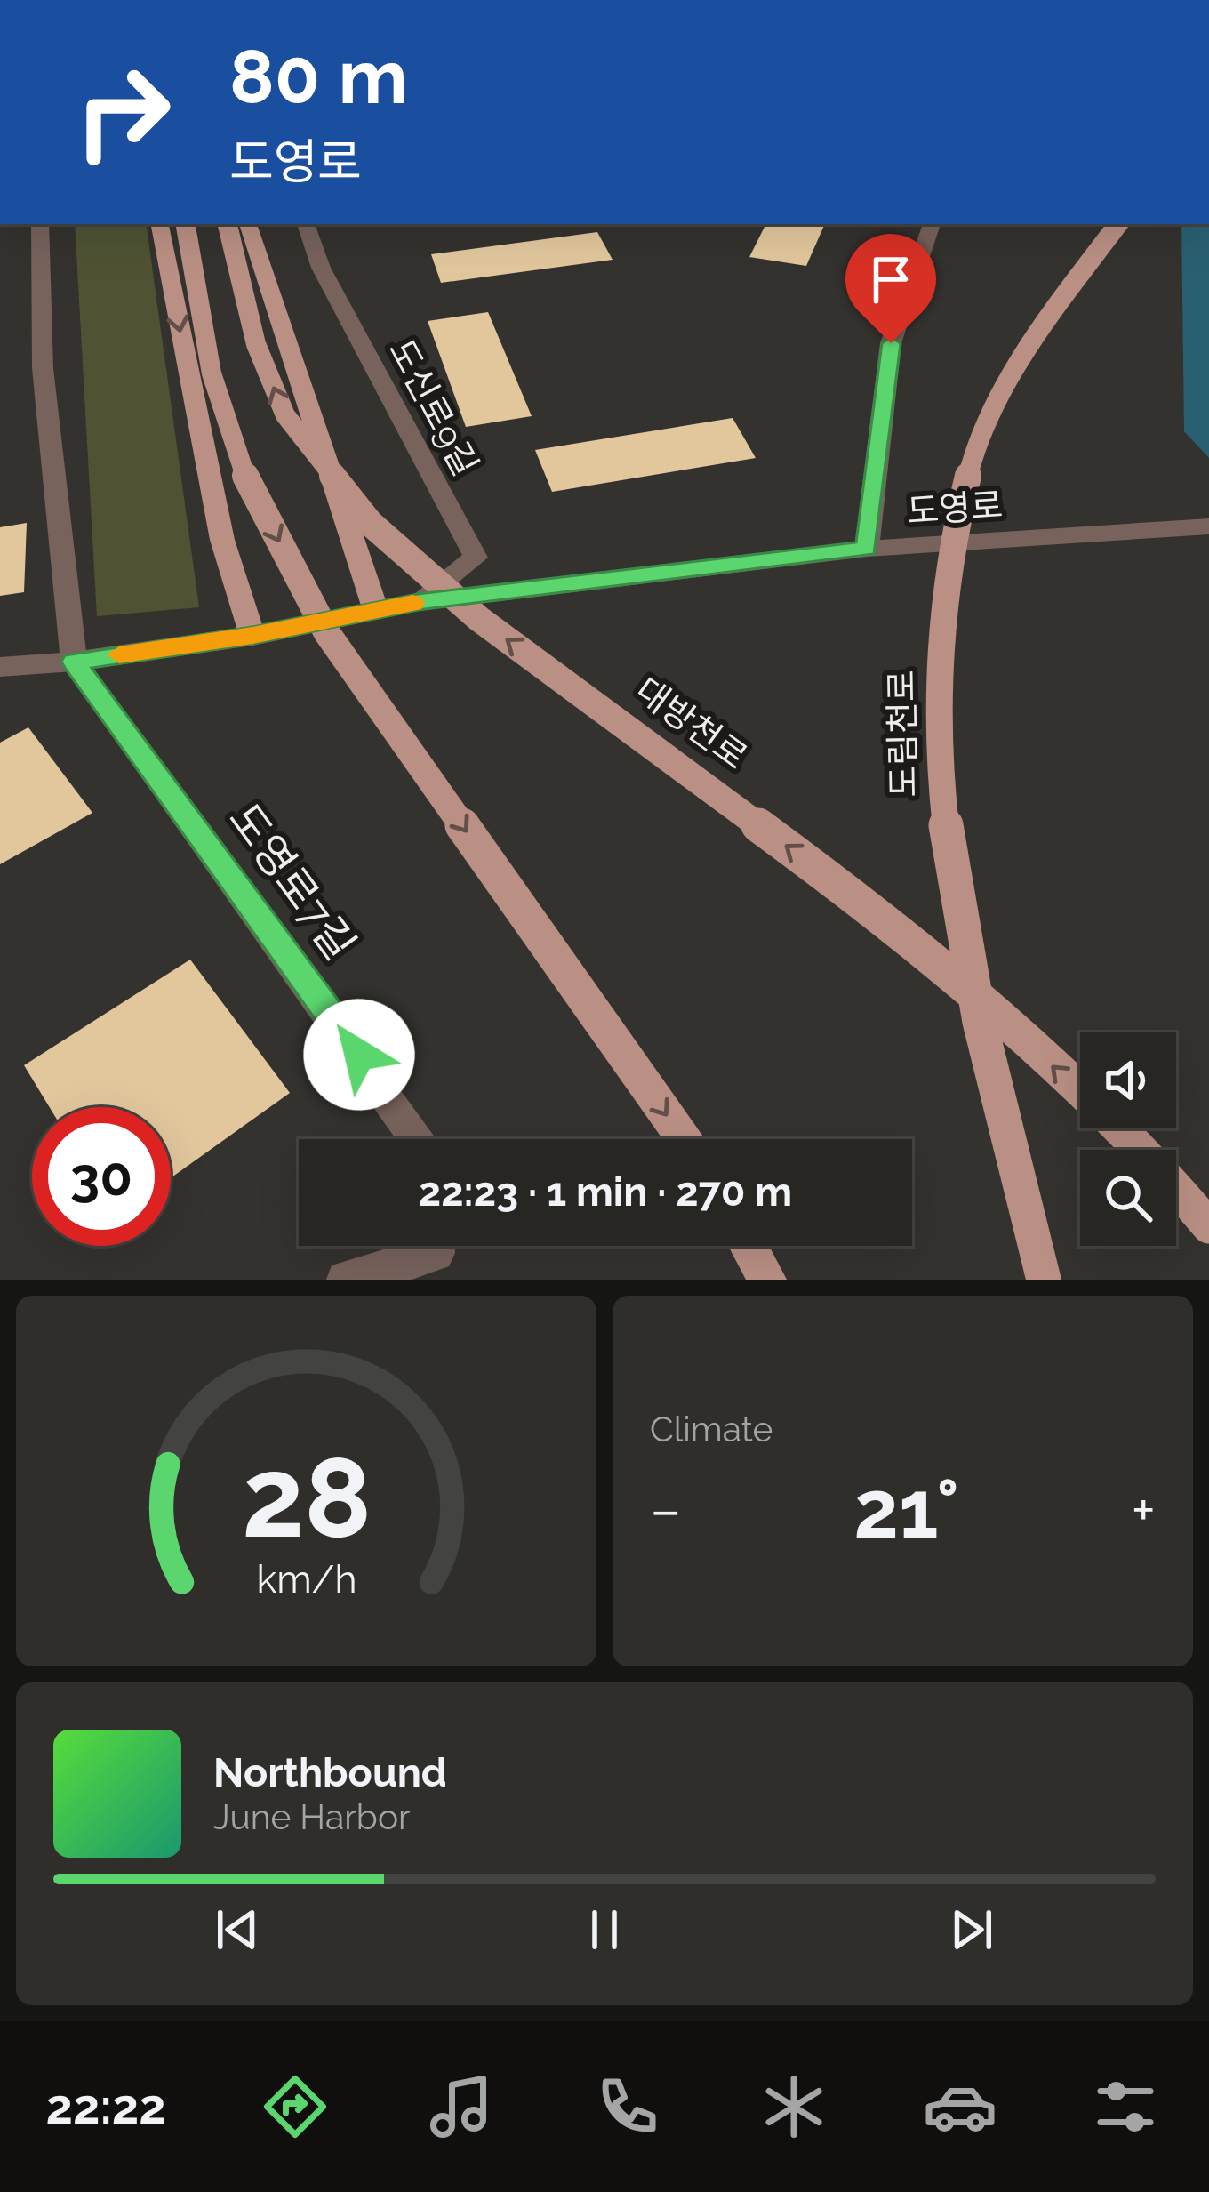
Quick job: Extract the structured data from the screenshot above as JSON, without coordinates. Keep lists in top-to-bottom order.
{
  "streets": {
    "main road": ["대방천로", "도림천로"],
    "street": ["도신로9길", "도영로", "도영로7길"]
  },
  "crossings": [
    ["도신로9길", "도영로"],
    ["도영로", "도영로7길"]
  ],
  "page": {
    "turn": ["80 m", "도영로"],
    "limit": "30",
    "trip": "22:23 · 1 min · 270 m",
    "tile": "Climate",
    "heat": ["−", "21°", "+"],
    "song": ["Northbound", "June Harbor"],
    "tabs": "22:22",
    "gauge": ["28", "km/h"]
  }
}
